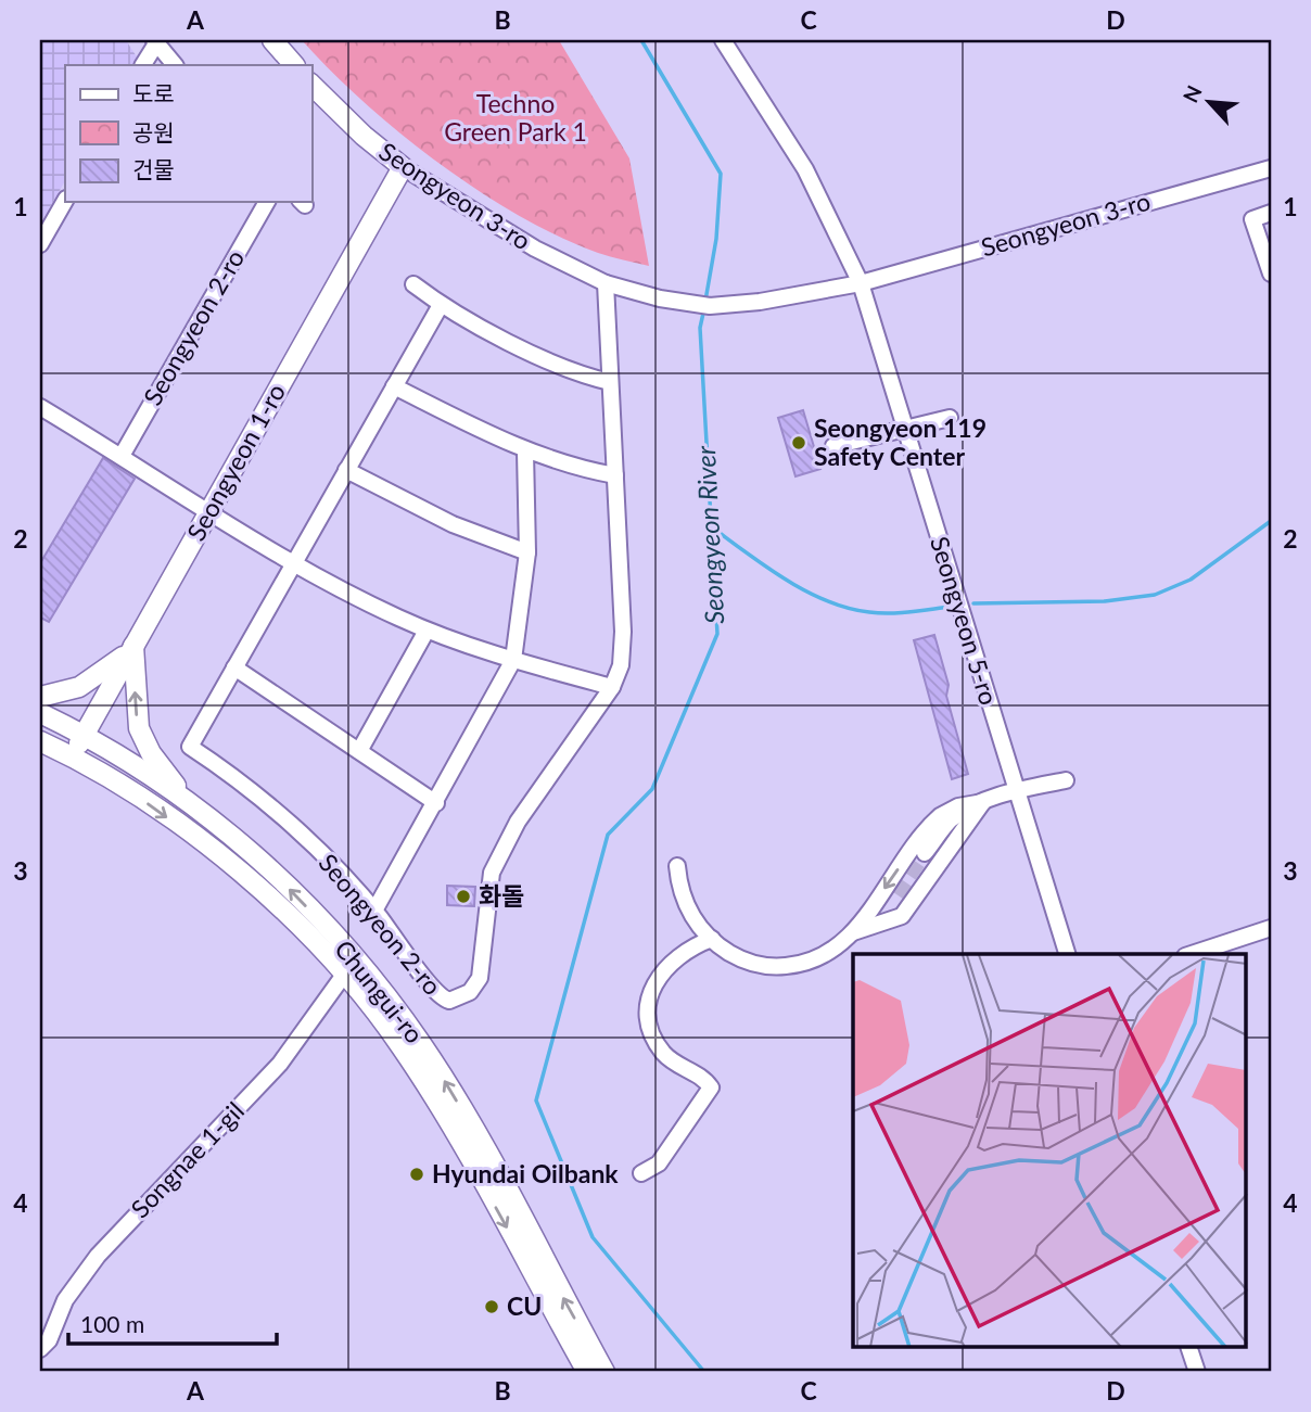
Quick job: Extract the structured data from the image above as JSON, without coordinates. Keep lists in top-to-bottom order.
{
  "streets": {
    "main road": ["Seongyeon 3-ro", "Seongyeon 1-ro", "Chungui-ro"],
    "street": ["Seongyeon 2-ro", "Seongyeon 5-ro", "Songnae 1-gil"]
  },
  "crossings": [
    ["Seongyeon 3-ro", "Seongyeon 2-ro"],
    ["Seongyeon 3-ro", "Seongyeon 1-ro"],
    ["Seongyeon 3-ro", "Seongyeon 5-ro"],
    ["Seongyeon 1-ro", "Chungui-ro"],
    ["Chungui-ro", "Songnae 1-gil"]
  ],
  "water": ["Seongyeon River"],
  "parks": ["Techno Green Park 1"],
  "places": [
    "Seongyeon 119 Safety Center",
    "화돌",
    "Hyundai Oilbank",
    "CU"
  ],
  "legend": ["도로", "공원", "건물"],
  "scale_bar": "100 m",
  "north": "top left",
  "grid": {
    "columns": [
      "A",
      "B",
      "C",
      "D"
    ],
    "rows": [
      "1",
      "2",
      "3",
      "4"
    ]
  }
}
